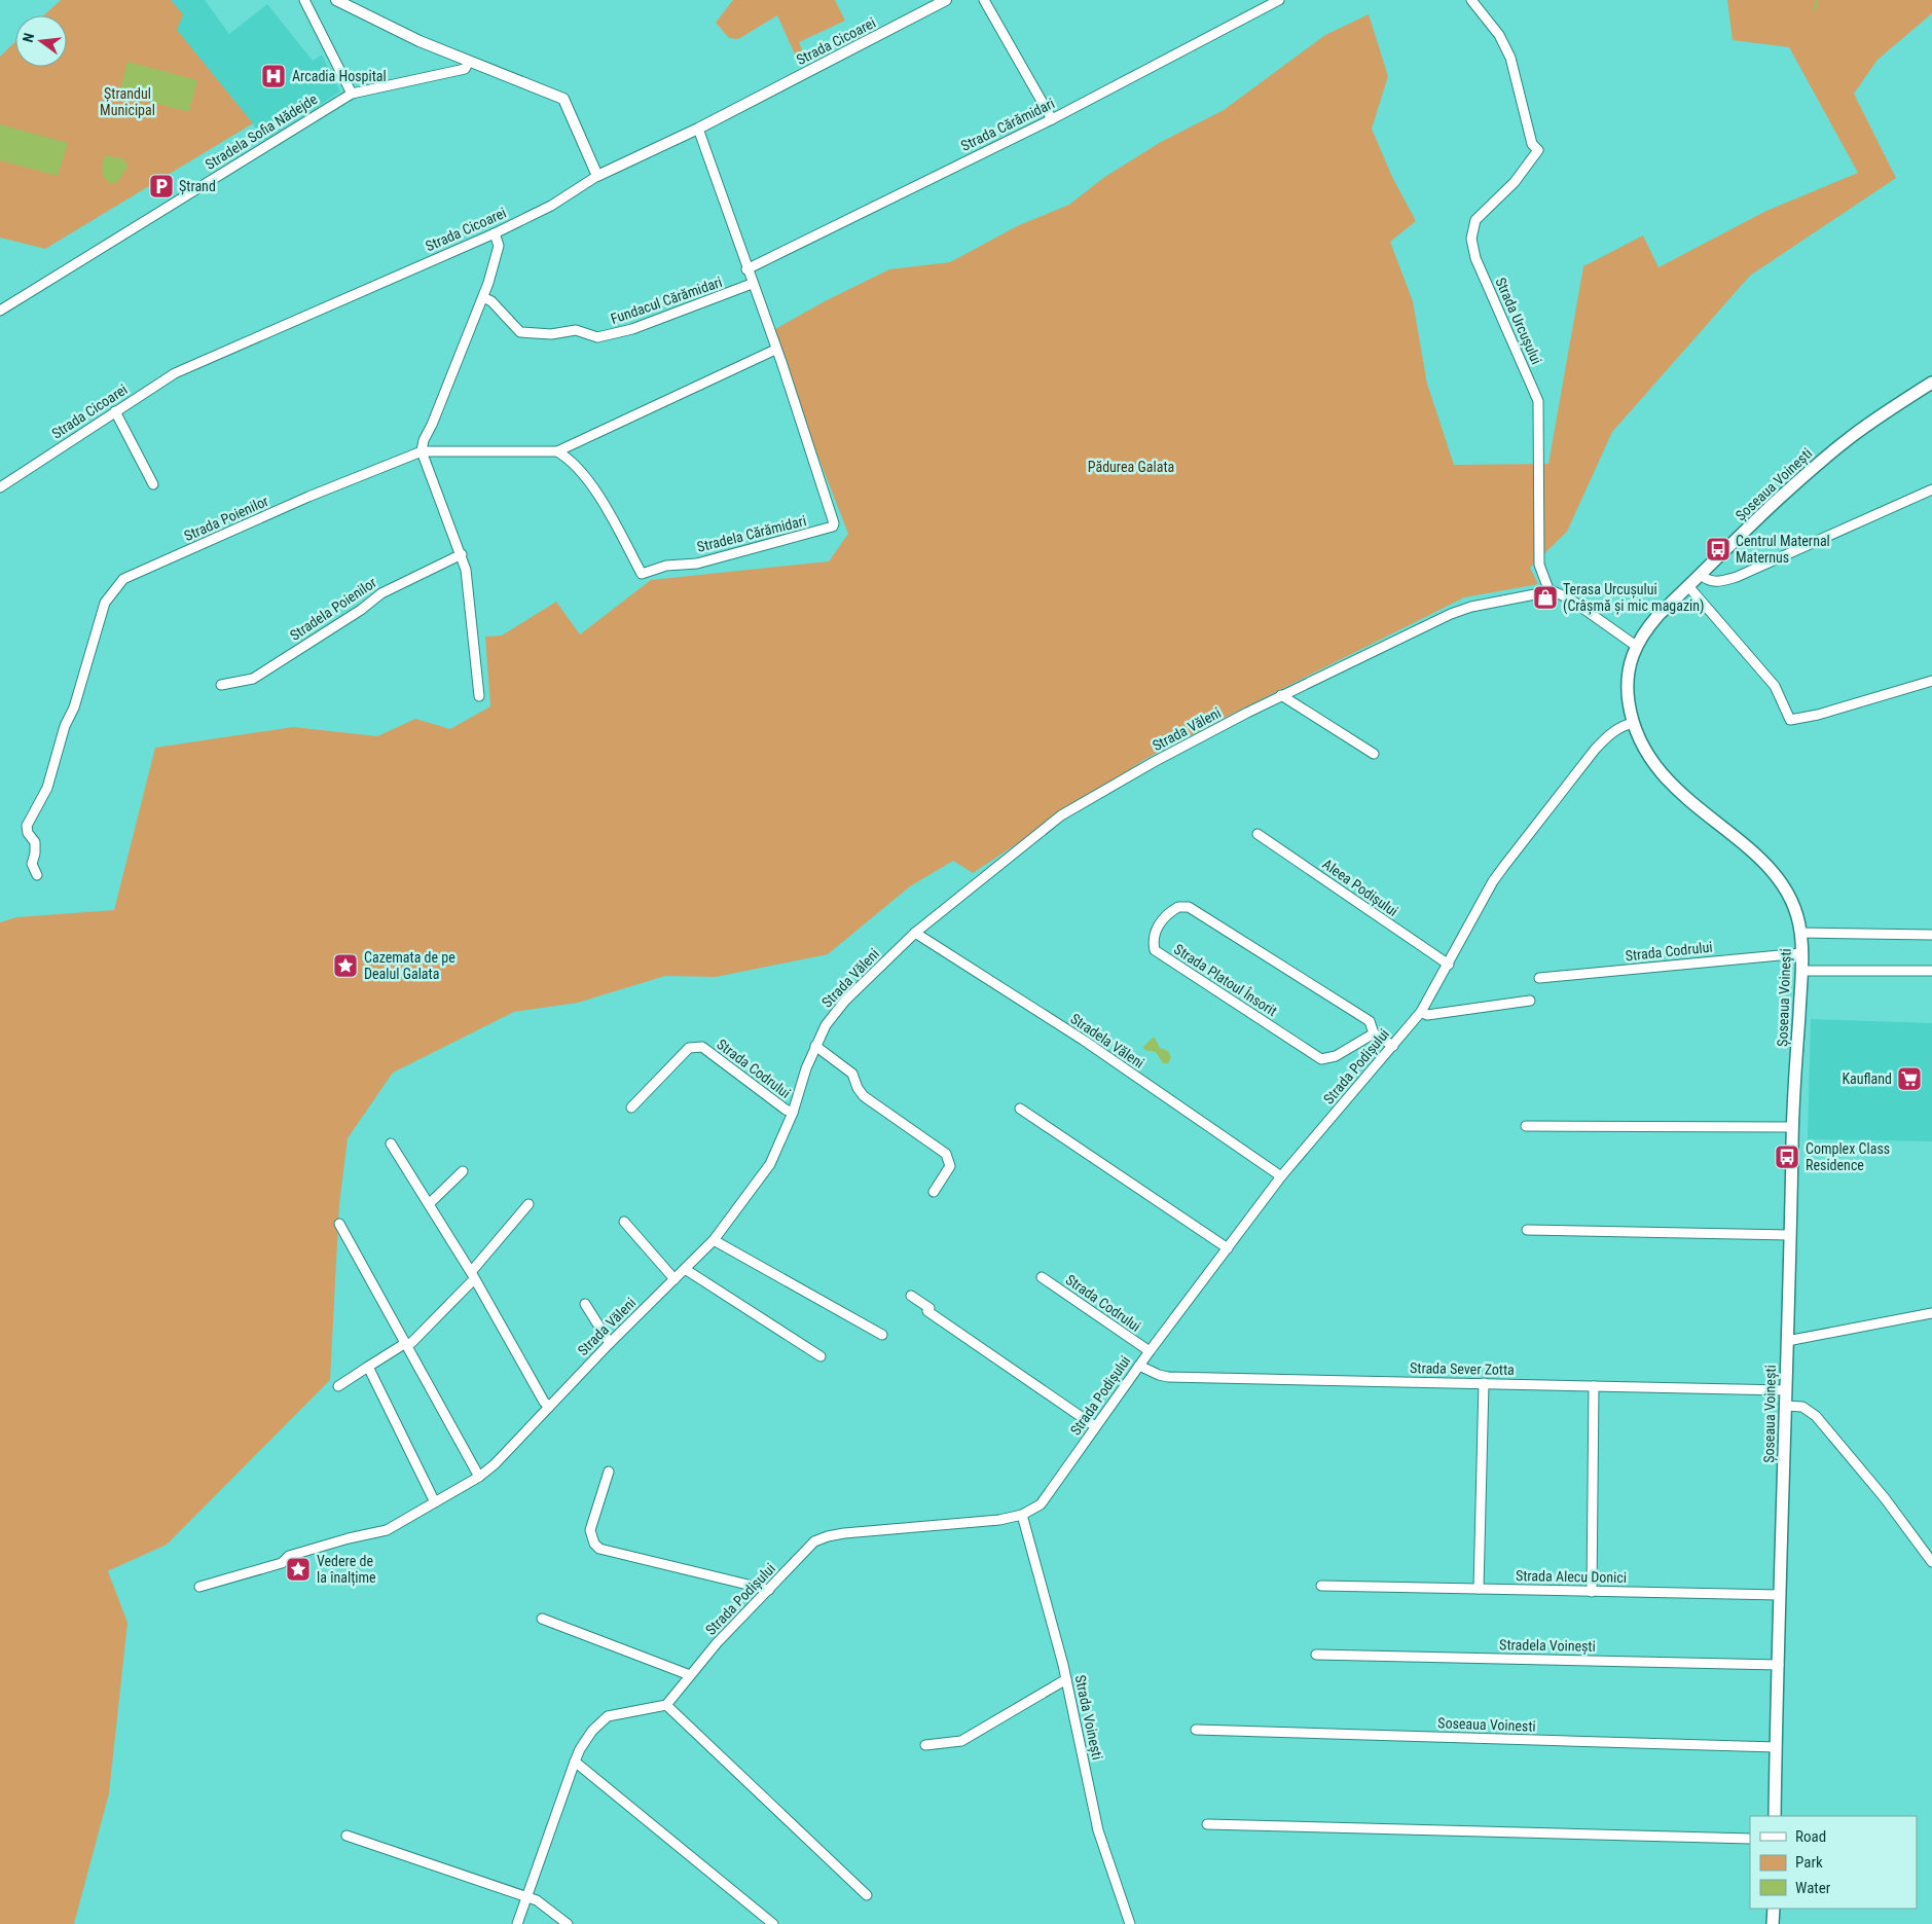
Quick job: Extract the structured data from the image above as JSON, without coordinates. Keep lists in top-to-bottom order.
{
  "streets": {
    "main road": ["Șoseaua Voinești"],
    "street": [
      "Strada Cicoarei",
      "Strada Cărămidari",
      "Stradela Sofia Nădejde",
      "Fundacul Cărămidari",
      "Strada Urcușului",
      "Strada Poienilor",
      "Stradela Cărămidari",
      "Stradela Poienilor",
      "Strada Văleni",
      "Aleea Podișului",
      "Strada Codrului",
      "Strada Platoul Însorit",
      "Stradela Văleni",
      "Strada Podișului",
      "Strada Sever Zotta",
      "Strada Alecu Donici",
      "Stradela Voinești",
      "Strada Voinești",
      "Soseaua Voinesti"
    ]
  },
  "crossings": [
    ["Strada Cicoarei", "Stradela Cărămidari"],
    ["Strada Cărămidari", "Stradela Cărămidari"],
    ["Fundacul Cărămidari", "Stradela Cărămidari"],
    ["Strada Urcușului", "Strada Văleni"],
    ["Șoseaua Voinești", "Strada Codrului"],
    ["Șoseaua Voinești", "Strada Podișului"],
    ["Șoseaua Voinești", "Strada Sever Zotta"],
    ["Șoseaua Voinești", "Strada Alecu Donici"],
    ["Șoseaua Voinești", "Stradela Voinești"],
    ["Șoseaua Voinești", "Soseaua Voinesti"],
    ["Strada Văleni", "Strada Codrului"],
    ["Strada Văleni", "Stradela Văleni"],
    ["Aleea Podișului", "Strada Podișului"],
    ["Strada Codrului", "Strada Podișului"],
    ["Stradela Văleni", "Strada Podișului"],
    ["Strada Podișului", "Strada Sever Zotta"],
    ["Strada Podișului", "Strada Voinești"]
  ],
  "parks": ["Ștrandul Municipal", "Pădurea Galata"],
  "places": {
    "hospital": ["Arcadia Hospital"],
    "parking": ["Ștrand"],
    "bus stop": ["Centrul Maternal Maternus", "Complex Class Residence"],
    "shop": ["Terasa Urcușului (Crâșmă și mic magazin)"],
    "place": ["Cazemata de pe Dealul Galata", "Vedere de la înalțime"],
    "supermarket": ["Kaufland"]
  },
  "legend": ["Road", "Park", "Water"],
  "north": "left"
}
